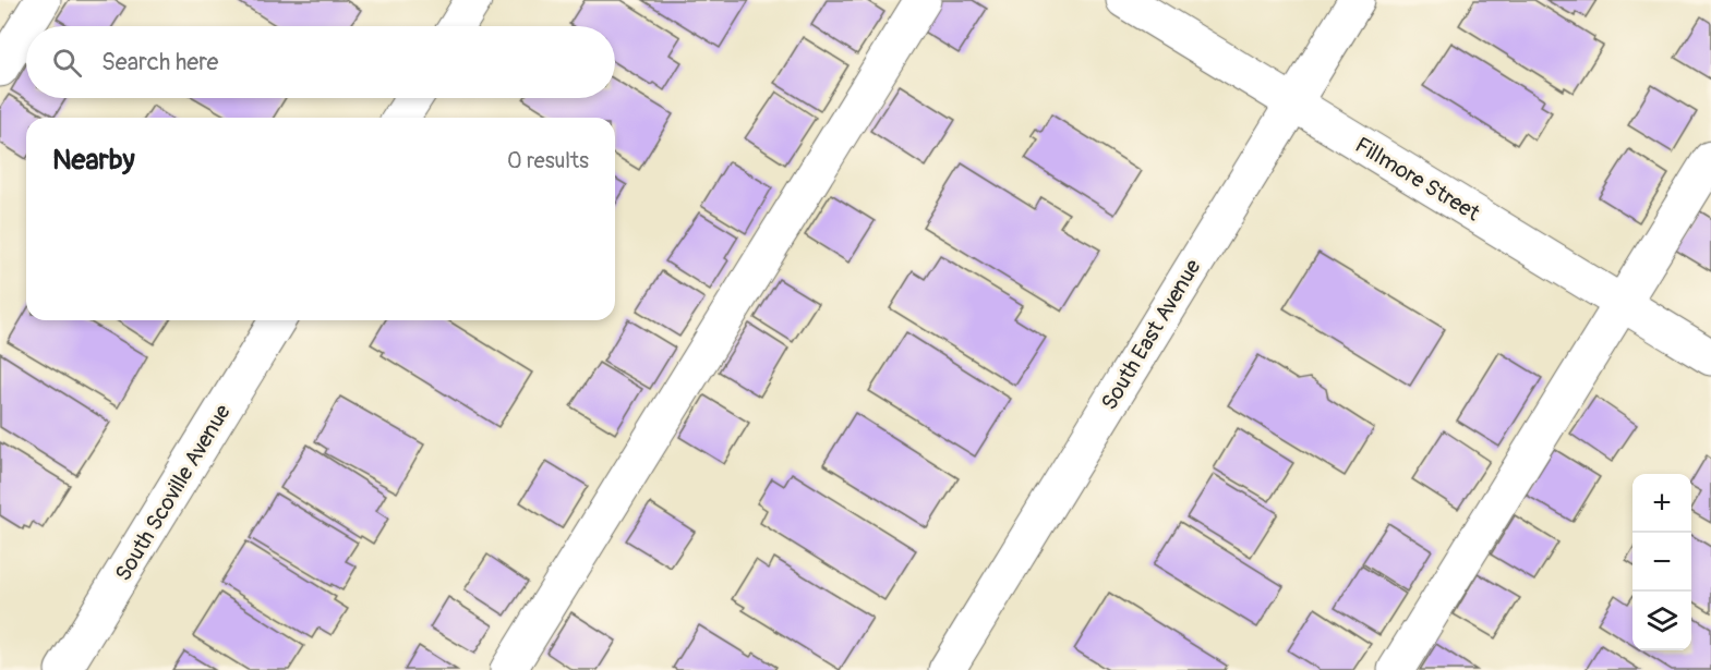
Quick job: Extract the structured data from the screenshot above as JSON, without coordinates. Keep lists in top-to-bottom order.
{
  "streets": {
    "street": ["Fillmore Street", "South East Avenue", "South Scoville Avenue"]
  },
  "crossings": [
    ["Fillmore Street", "South East Avenue"]
  ],
  "page": {
    "search": "Search here",
    "heading": ["Nearby", "0 results"],
    "map_buttons": ["+", "−"]
  }
}
